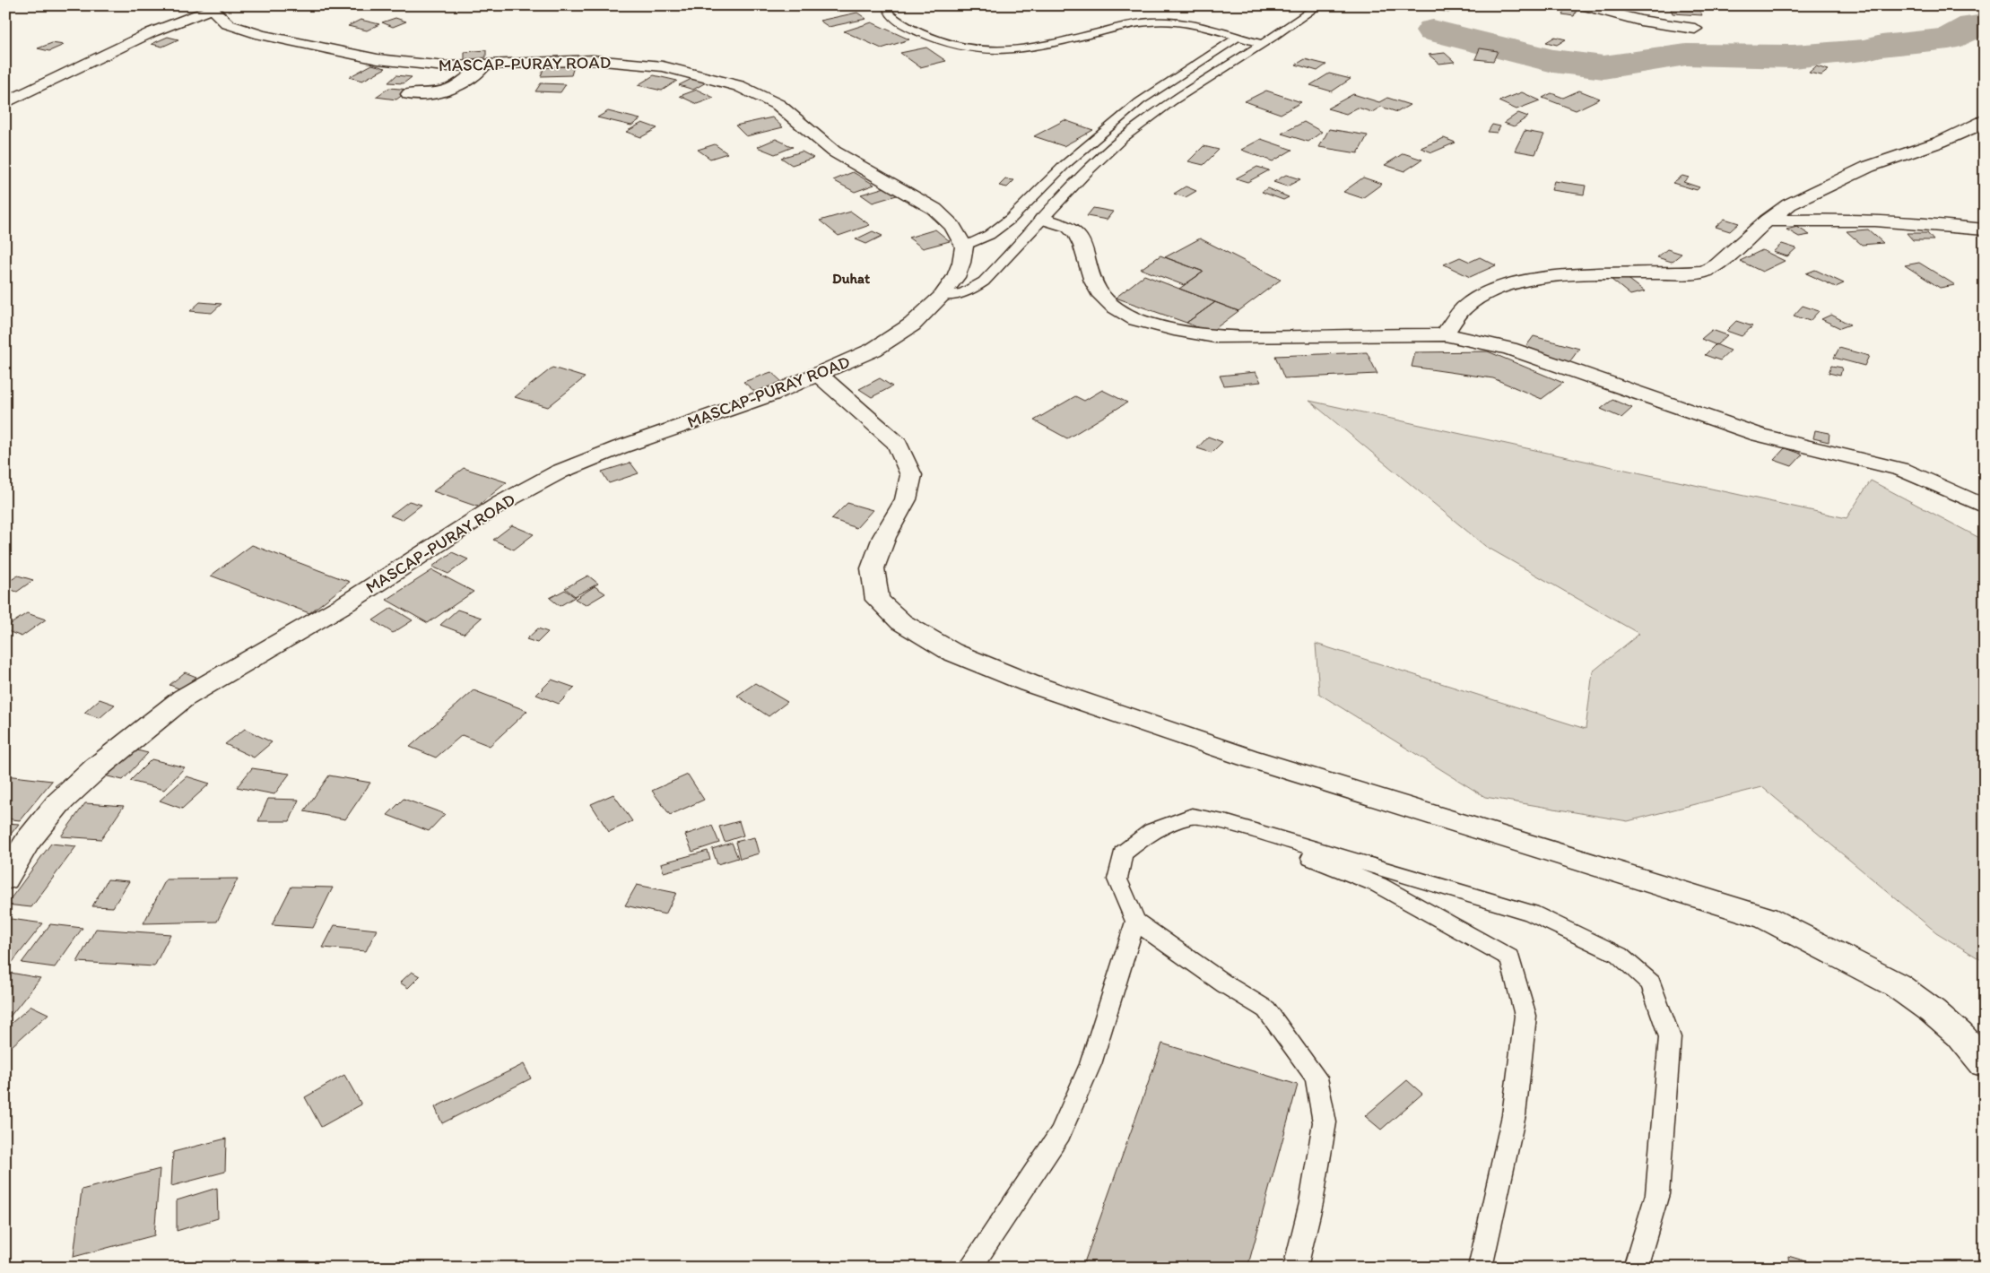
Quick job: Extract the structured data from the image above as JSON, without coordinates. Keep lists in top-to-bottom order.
{
  "streets": {
    "street": ["MASCAP-PURAY ROAD"]
  },
  "districts": ["Duhat"]
}
